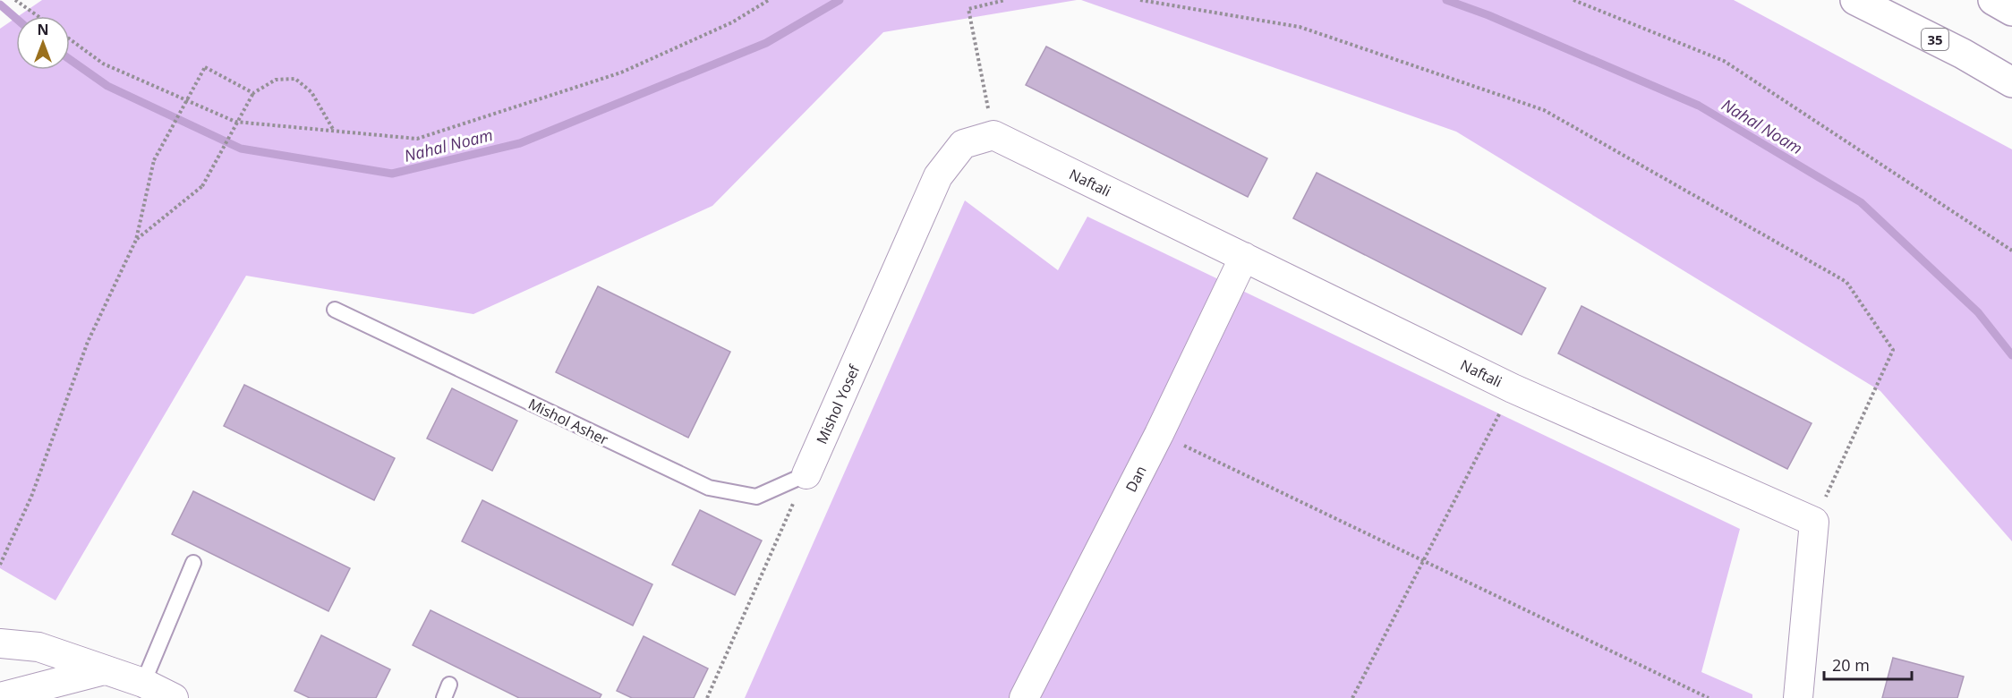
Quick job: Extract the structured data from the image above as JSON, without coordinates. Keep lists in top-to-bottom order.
{
  "streets": {
    "highway": ["35"],
    "street": ["Naftali", "Mishol Yosef", "Dan"],
    "lane": ["Mishol Asher"]
  },
  "crossings": [
    ["Naftali", "Mishol Yosef"],
    ["Naftali", "Dan"],
    ["Mishol Yosef", "Mishol Asher"]
  ],
  "water": ["Nahal Noam"],
  "scale_bar": "20 m",
  "north": "top"
}
